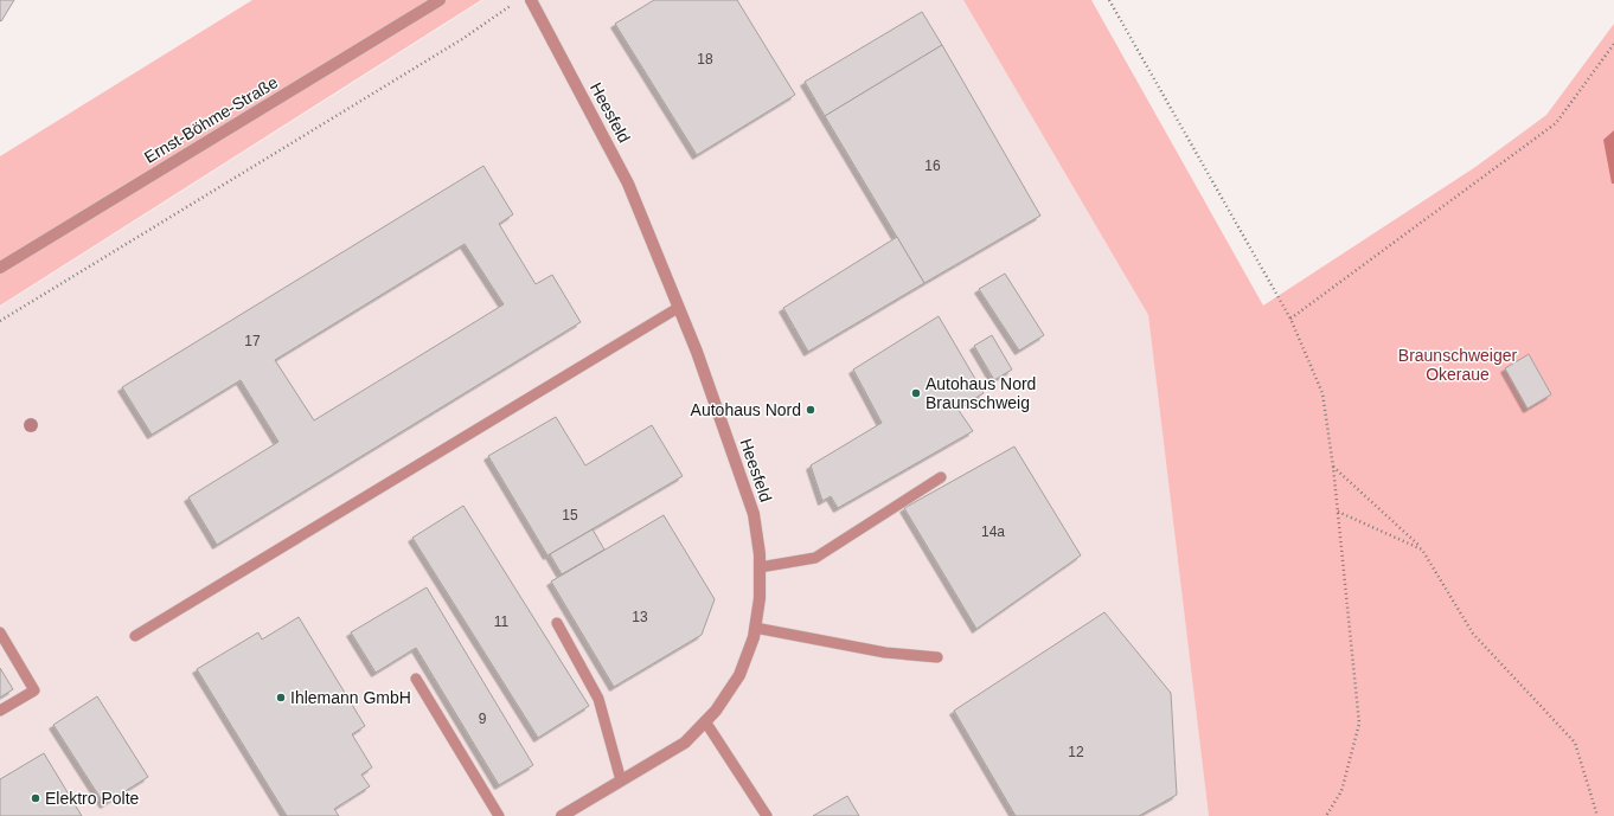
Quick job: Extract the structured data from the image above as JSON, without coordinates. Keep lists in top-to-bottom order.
{
  "streets": {
    "street": ["Heesfeld", "Ernst-Böhme-Straße"]
  },
  "parks": ["Braunschweiger Okeraue"],
  "places": [
    "Autohaus Nord Braunschweig",
    "Autohaus Nord",
    "Ihlemann GmbH",
    "Elektro Polte"
  ],
  "house_numbers": [
    "18",
    "16",
    "17",
    "15",
    "14a",
    "13",
    "11",
    "9",
    "12"
  ]
}
